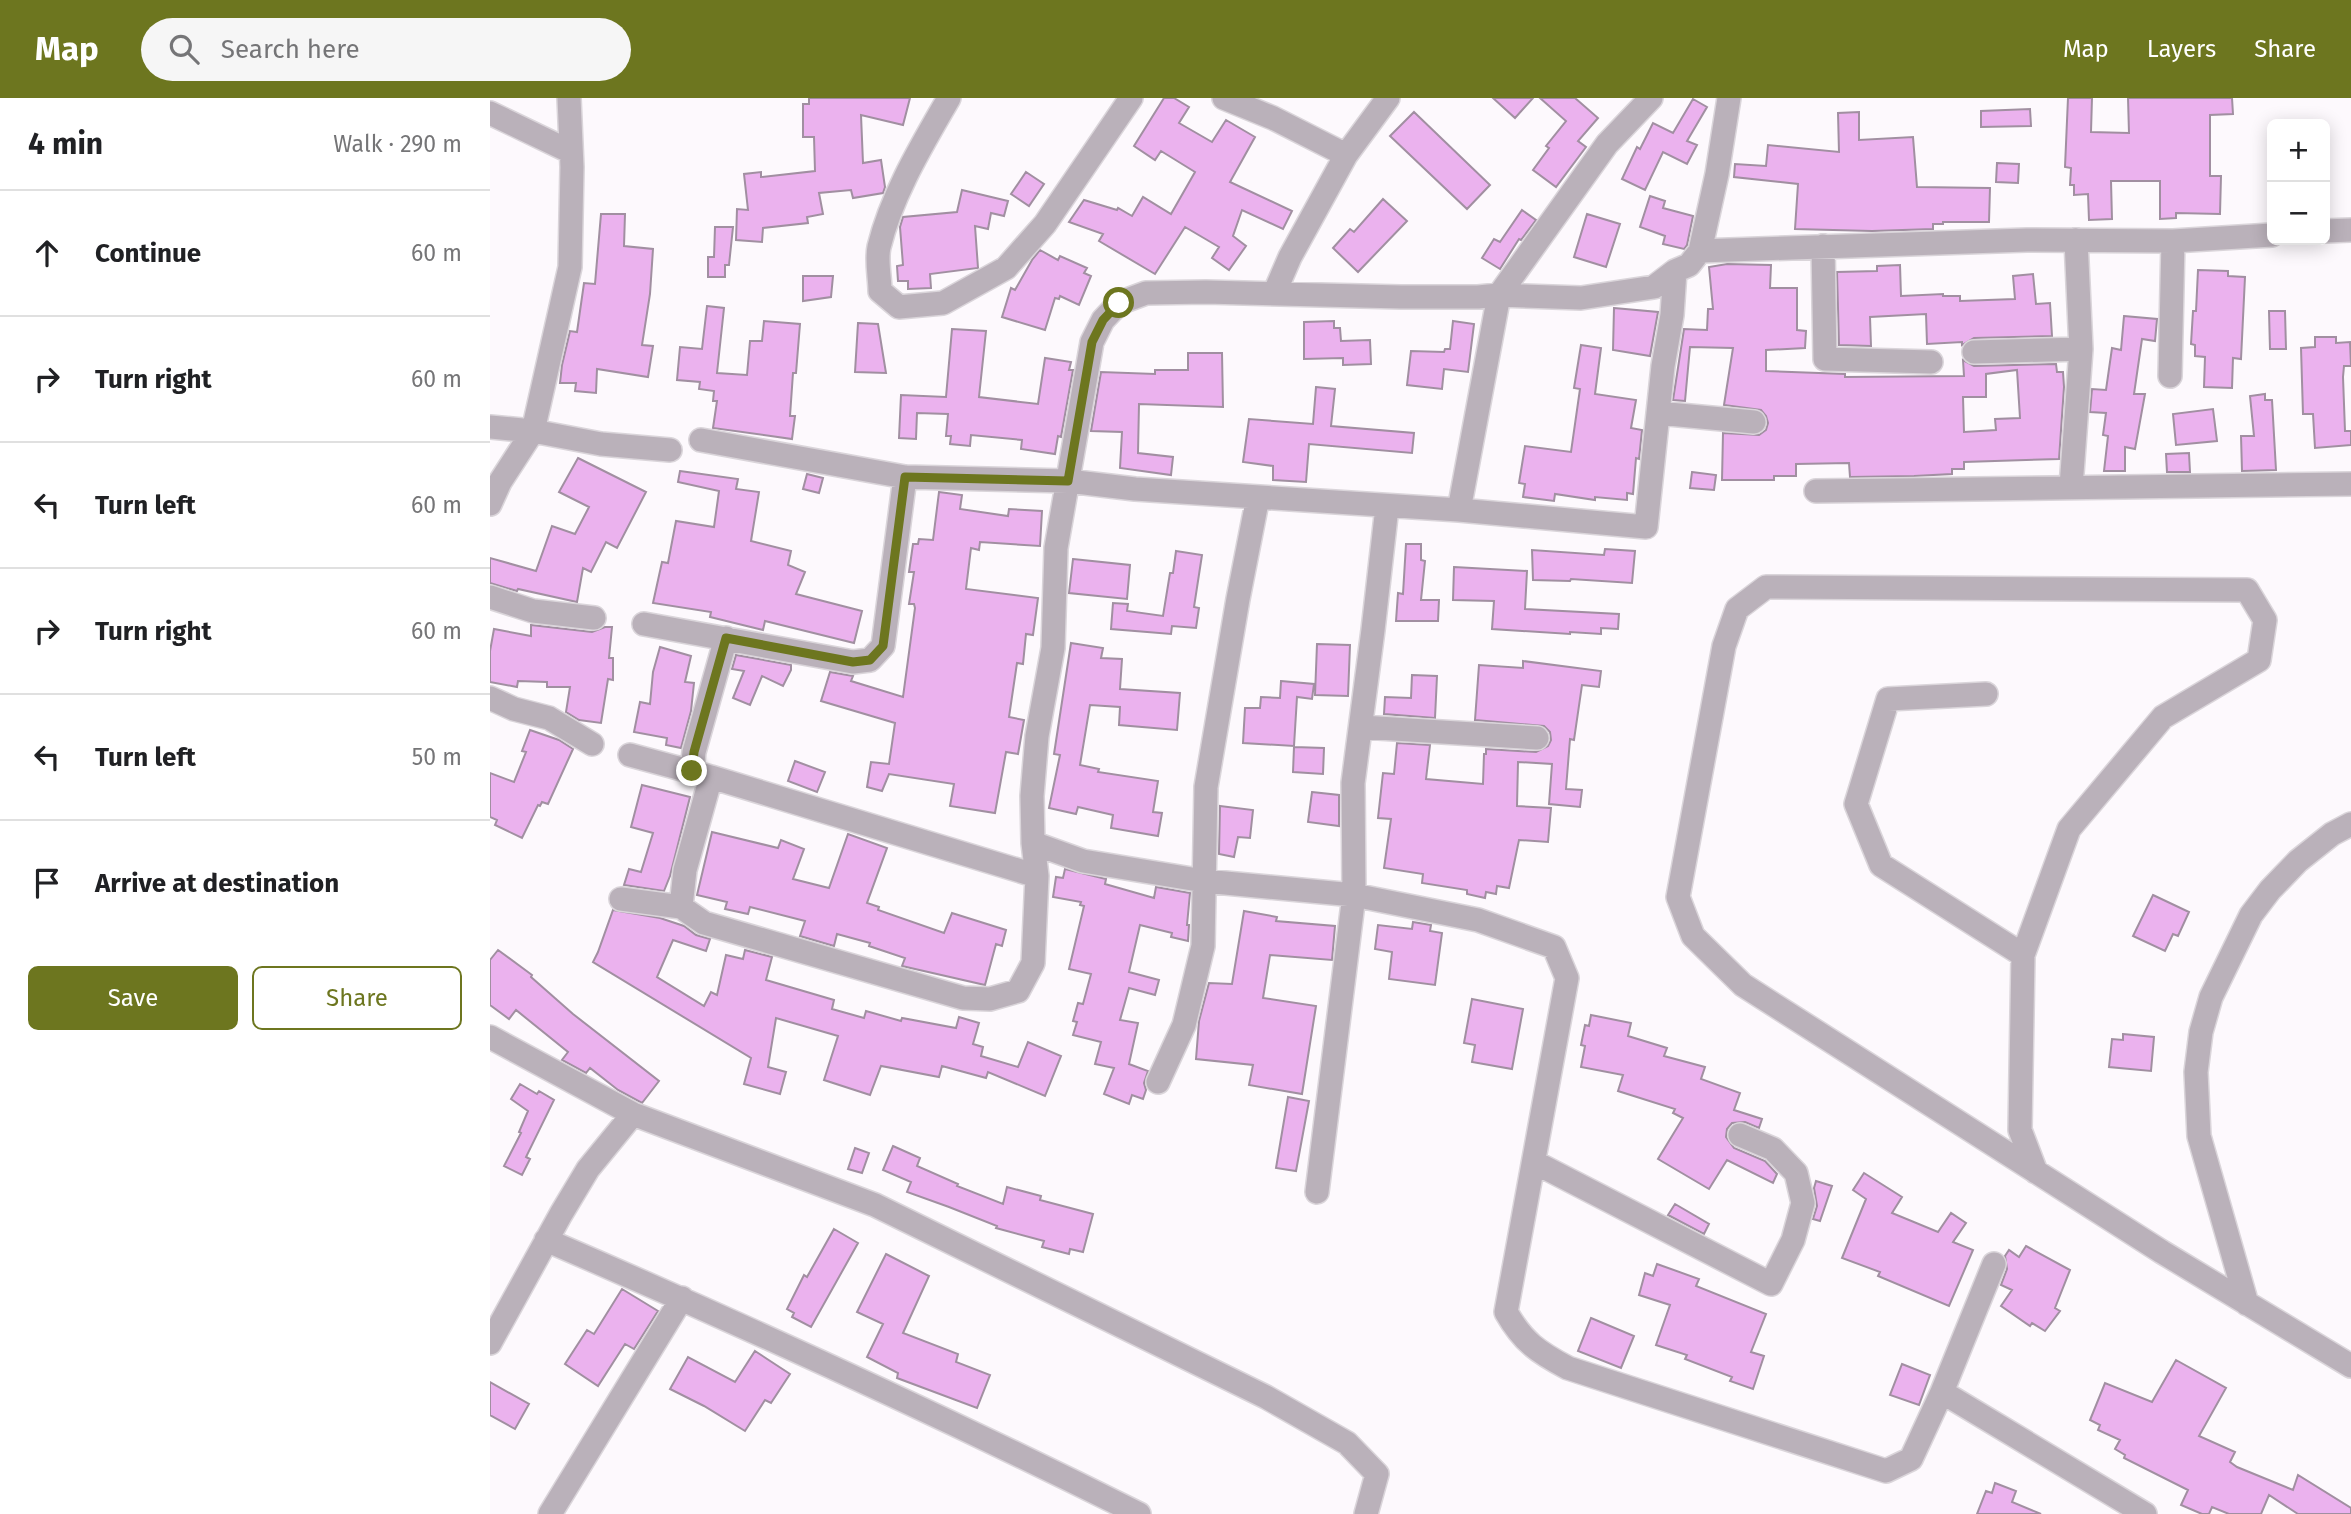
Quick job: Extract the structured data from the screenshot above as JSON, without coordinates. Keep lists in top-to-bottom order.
{
  "page": {
    "header": "Map",
    "search": "Search here",
    "nav": ["Map", "Layers", "Share"],
    "heading": ["4 min", "Walk · 290 m"],
    "map_buttons": ["+", "−"],
    "list": [
      ["Continue", "60 m"],
      ["Turn right", "60 m"],
      ["Turn left", "60 m"],
      ["Turn right", "60 m"],
      ["Turn left", "50 m"],
      "Arrive at destination"
    ],
    "buttons": ["Save", "Share"]
  }
}
